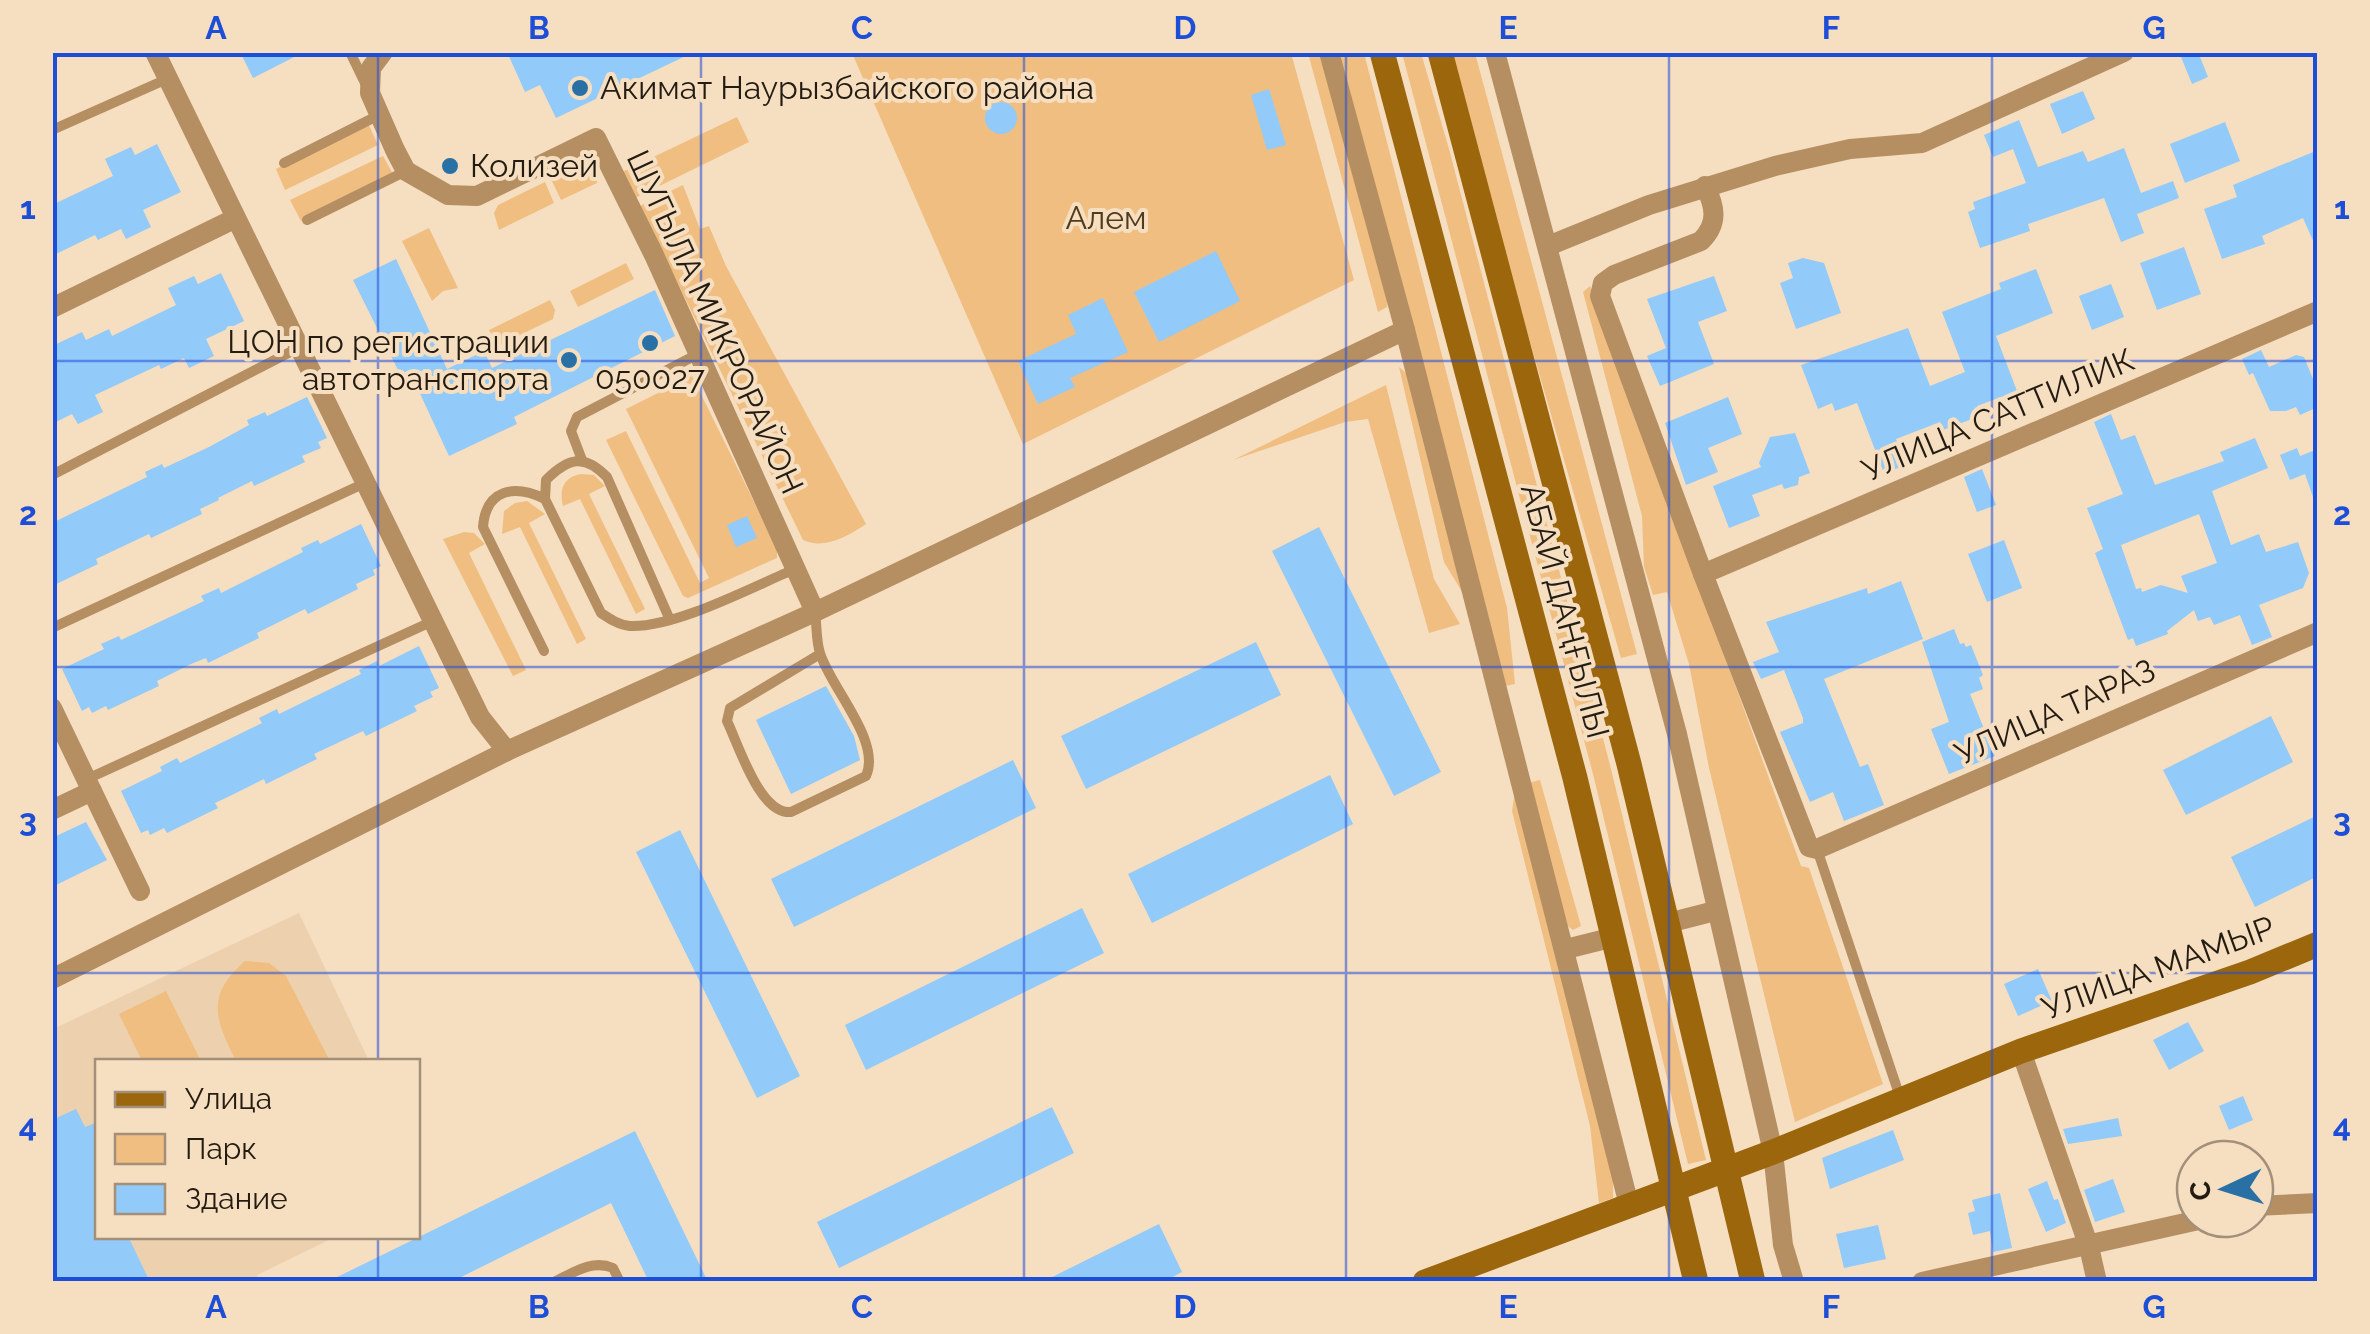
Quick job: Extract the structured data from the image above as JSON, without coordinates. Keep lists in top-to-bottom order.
{
  "streets": {
    "main road": ["АБАЙ ДАҢҒЫЛЫ", "УЛИЦА МАМЫР"],
    "street": ["ШУГЫЛА МИКРОРАЙОН", "УЛИЦА САТТИЛИК", "УЛИЦА ТАРАЗ"]
  },
  "crossings": [
    ["АБАЙ ДАҢҒЫЛЫ", "УЛИЦА МАМЫР"]
  ],
  "parks": ["Алем"],
  "places": [
    "Акимат Наурызбайского района",
    "Колизей",
    "050027",
    "ЦОН по регистрации автотранспорта"
  ],
  "legend": ["Улица", "Парк", "Здание"],
  "north": "left",
  "grid": {
    "columns": [
      "A",
      "B",
      "C",
      "D",
      "E",
      "F",
      "G"
    ],
    "rows": [
      "1",
      "2",
      "3",
      "4"
    ]
  }
}
